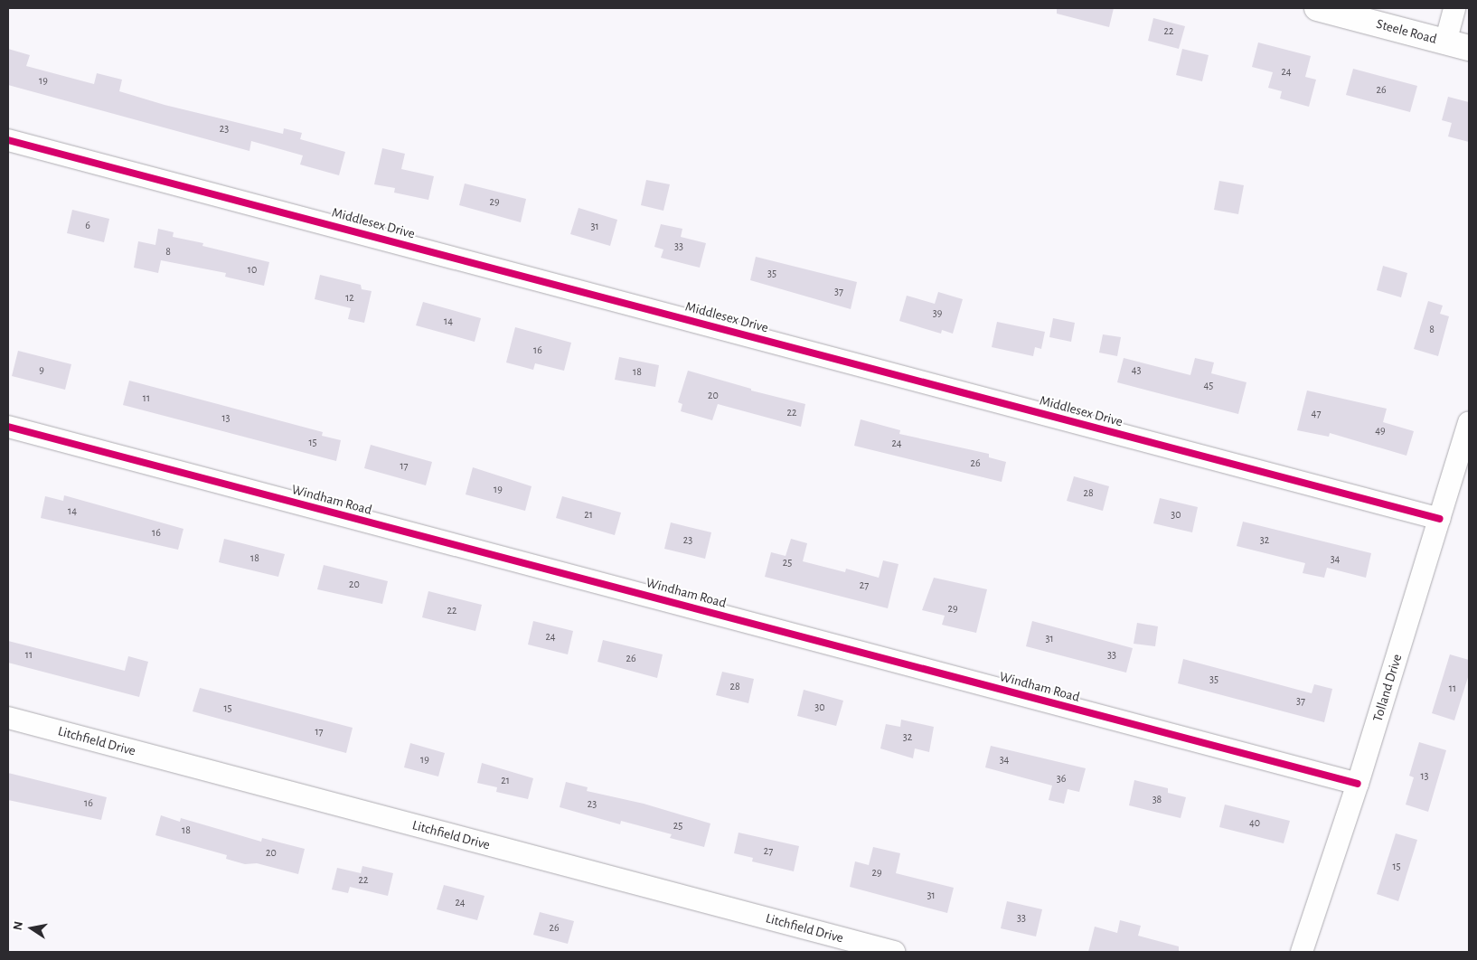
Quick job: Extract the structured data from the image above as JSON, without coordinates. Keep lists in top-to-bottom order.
{
  "streets": {
    "street": [
      "Steele Road",
      "Middlesex Drive",
      "Windham Road",
      "Tolland Drive",
      "Litchfield Drive"
    ]
  },
  "crossings": [
    ["Middlesex Drive", "Tolland Drive"],
    ["Windham Road", "Tolland Drive"]
  ],
  "house_numbers": [
    "22",
    "24",
    "19",
    "26",
    "23",
    "29",
    "6",
    "31",
    "33",
    "8",
    "10",
    "35",
    "37",
    "12",
    "39",
    "14",
    "8",
    "16",
    "9",
    "43",
    "18",
    "45",
    "20",
    "11",
    "22",
    "47",
    "13",
    "49",
    "15",
    "24",
    "26",
    "17",
    "19",
    "28",
    "14",
    "21",
    "30",
    "16",
    "23",
    "32",
    "18",
    "34",
    "25",
    "20",
    "27",
    "29",
    "22",
    "24",
    "31",
    "11",
    "33",
    "26",
    "35",
    "28",
    "11",
    "37",
    "30",
    "15",
    "17",
    "32",
    "19",
    "34",
    "13",
    "36",
    "21",
    "38",
    "16",
    "23",
    "40",
    "25",
    "18",
    "27",
    "20",
    "15",
    "29",
    "22",
    "31",
    "24",
    "33",
    "26"
  ],
  "north": "left"
}
